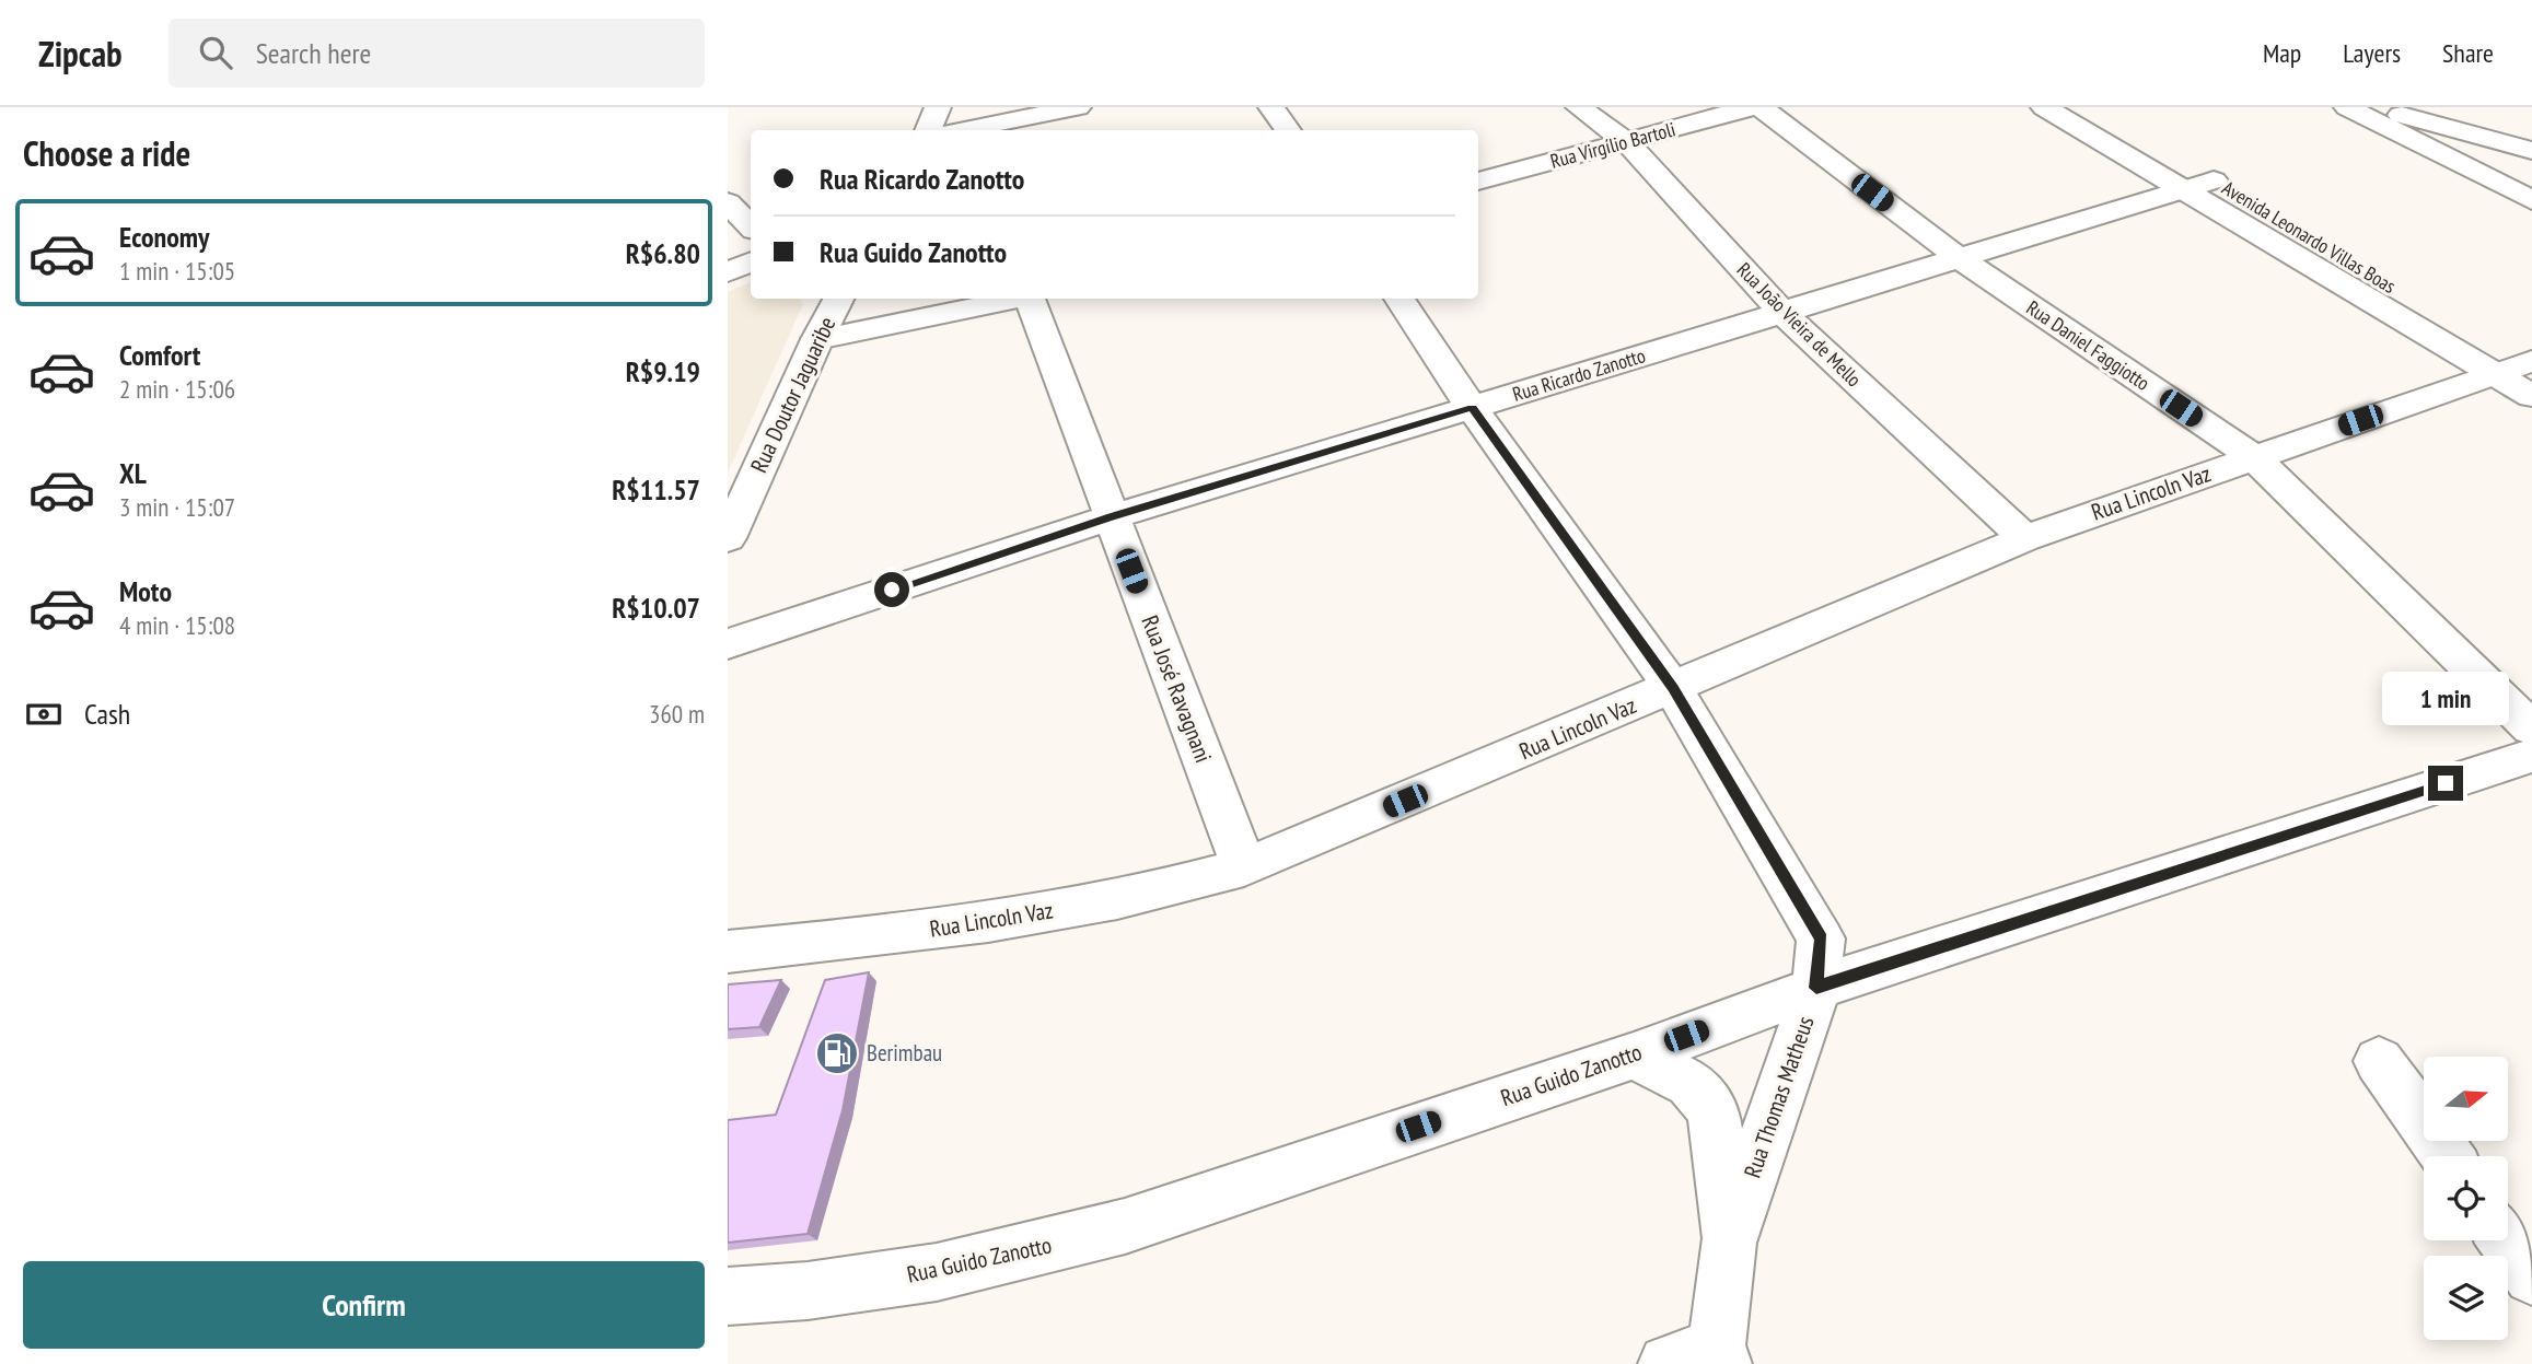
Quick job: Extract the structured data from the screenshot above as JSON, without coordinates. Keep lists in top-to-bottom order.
{
  "streets": {
    "street": [
      "Rua Virgílio Bartoli",
      "Avenida Leonardo Villas Boas",
      "Rua João Vieira de Mello",
      "Rua Daniel Faggiotto",
      "Rua Ricardo Zanotto",
      "Rua Doutor Jaguaribe",
      "Rua Lincoln Vaz",
      "Rua José Ravagnani",
      "Rua Guido Zanotto",
      "Rua Thomas Matheus"
    ]
  },
  "crossings": [
    ["Rua Virgílio Bartoli", "Rua João Vieira de Mello"],
    ["Avenida Leonardo Villas Boas", "Rua Ricardo Zanotto"],
    ["Rua João Vieira de Mello", "Rua Ricardo Zanotto"],
    ["Rua João Vieira de Mello", "Rua Lincoln Vaz"],
    ["Rua Daniel Faggiotto", "Rua Ricardo Zanotto"],
    ["Rua Daniel Faggiotto", "Rua Lincoln Vaz"],
    ["Rua Ricardo Zanotto", "Rua José Ravagnani"],
    ["Rua Ricardo Zanotto", "Rua Thomas Matheus"],
    ["Rua Lincoln Vaz", "Rua José Ravagnani"],
    ["Rua Lincoln Vaz", "Rua Thomas Matheus"],
    ["Rua Guido Zanotto", "Rua Thomas Matheus"]
  ],
  "places": {
    "fuel station": ["Berimbau"]
  },
  "north": "right",
  "page": {
    "header": "Zipcab",
    "search": "Search here",
    "nav": ["Map", "Layers", "Share"],
    "heading": "Choose a ride",
    "banner": ["Rua Ricardo Zanotto", "Rua Guido Zanotto"],
    "list": [
      {
        "name": "Economy",
        "note": "1 min · 15:05",
        "value": "R$6.80"
      },
      {
        "name": "Comfort",
        "note": "2 min · 15:06",
        "value": "R$9.19"
      },
      {
        "name": "XL",
        "note": "3 min · 15:07",
        "value": "R$11.57"
      },
      {
        "name": "Moto",
        "note": "4 min · 15:08",
        "value": "R$10.07"
      }
    ],
    "pay": ["Cash", "360 m"],
    "bubble": "1 min",
    "buttons": "Confirm"
  }
}
